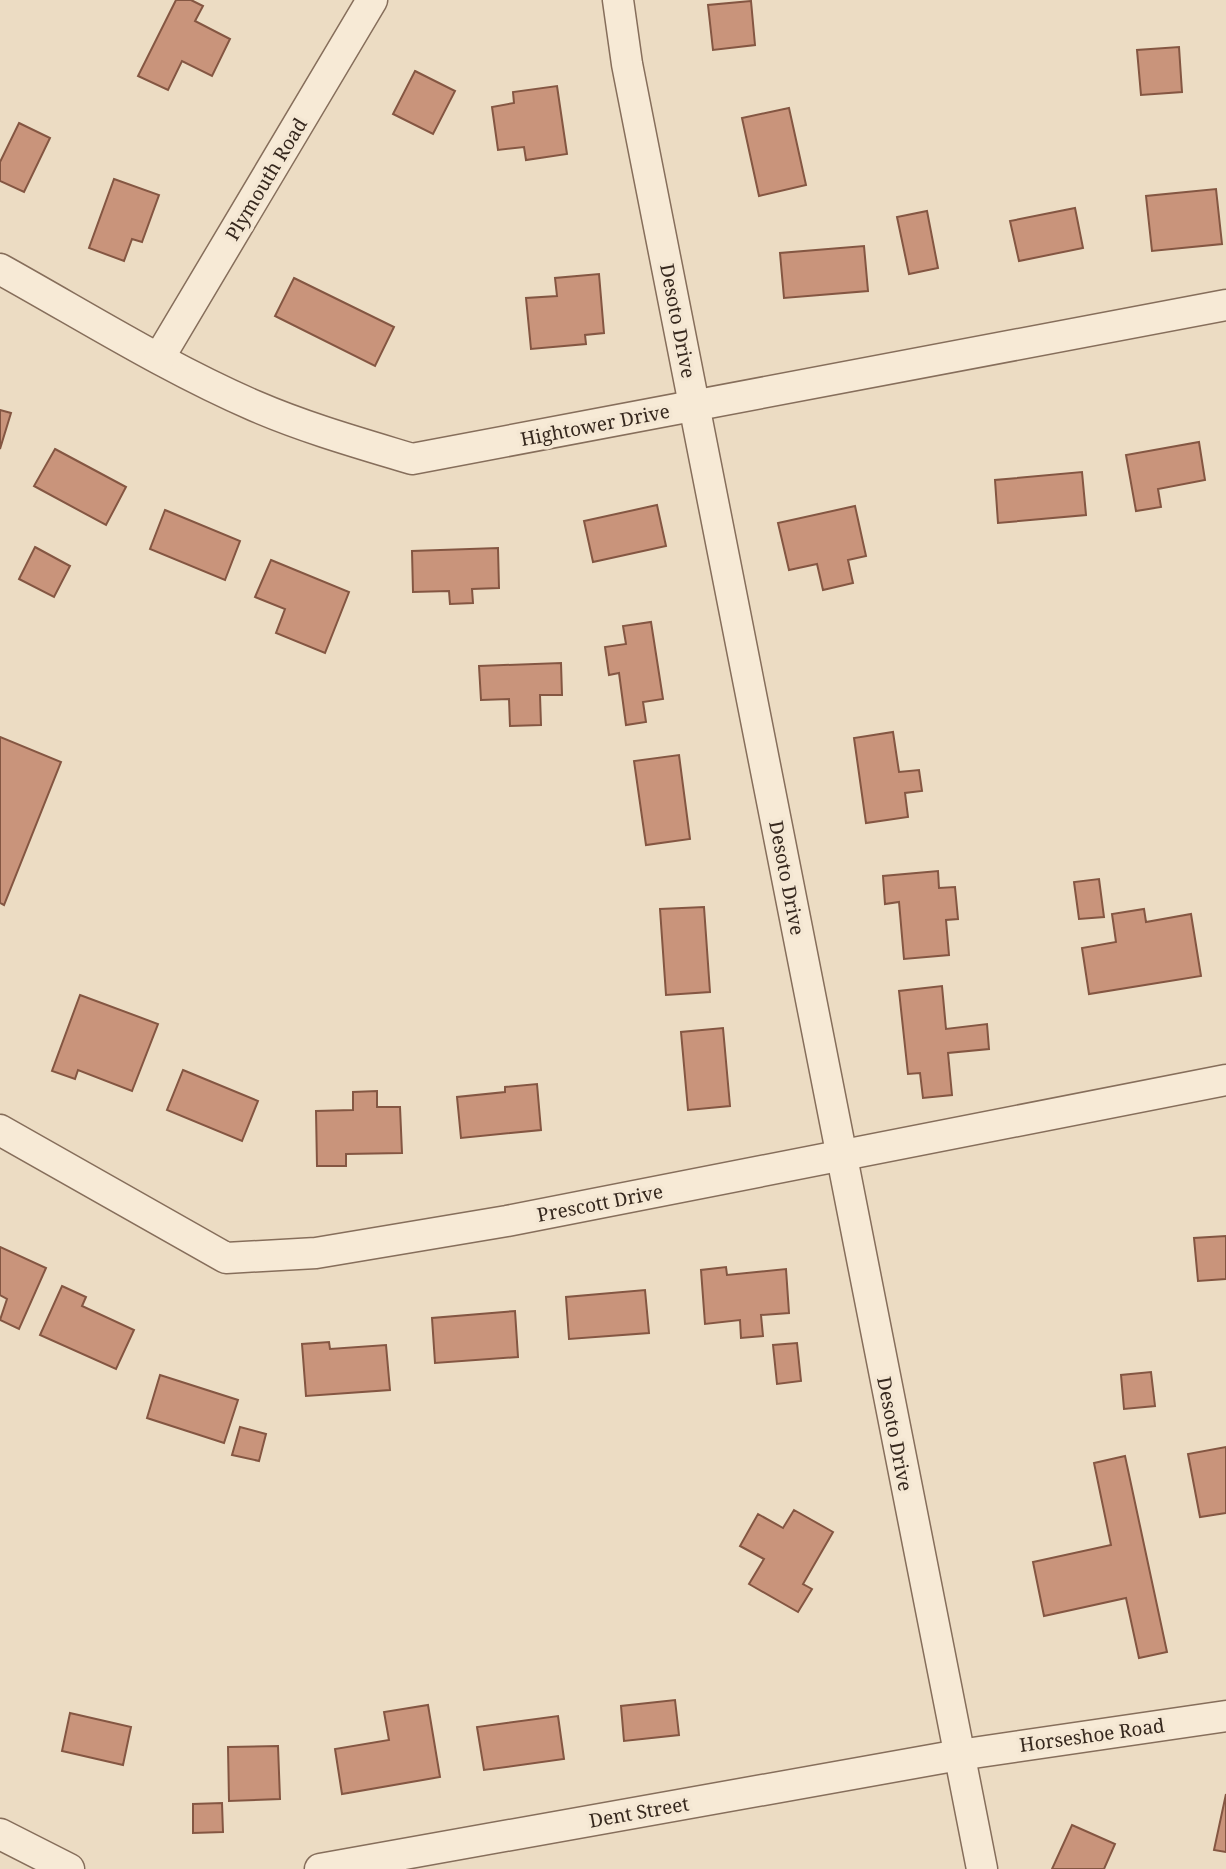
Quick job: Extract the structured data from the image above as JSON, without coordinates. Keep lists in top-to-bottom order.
{
  "streets": {
    "street": [
      "Plymouth Road",
      "Desoto Drive",
      "Hightower Drive",
      "Prescott Drive",
      "Horseshoe Road",
      "Dent Street"
    ]
  },
  "crossings": [
    ["Plymouth Road", "Hightower Drive"],
    ["Desoto Drive", "Hightower Drive"],
    ["Desoto Drive", "Prescott Drive"],
    ["Desoto Drive", "Horseshoe Road"],
    ["Desoto Drive", "Dent Street"],
    ["Horseshoe Road", "Dent Street"]
  ]
}
